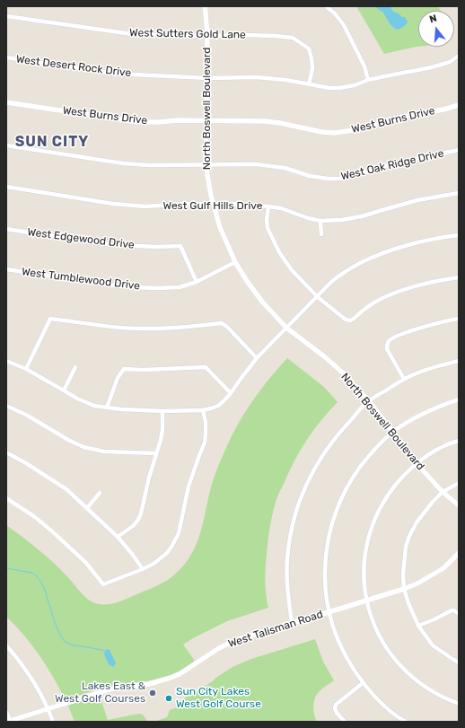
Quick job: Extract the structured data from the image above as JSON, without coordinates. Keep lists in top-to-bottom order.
{
  "streets": {
    "street": [
      "West Sutters Gold Lane",
      "West Desert Rock Drive",
      "North Boswell Boulevard",
      "West Burns Drive",
      "West Oak Ridge Drive",
      "West Gulf Hills Drive",
      "West Edgewood Drive",
      "West Tumblewood Drive",
      "West Talisman Road"
    ]
  },
  "crossings": [
    ["West Sutters Gold Lane", "West Desert Rock Drive"],
    ["West Sutters Gold Lane", "North Boswell Boulevard"],
    ["West Desert Rock Drive", "North Boswell Boulevard"],
    ["North Boswell Boulevard", "West Burns Drive"],
    ["North Boswell Boulevard", "West Oak Ridge Drive"],
    ["North Boswell Boulevard", "West Gulf Hills Drive"],
    ["North Boswell Boulevard", "West Tumblewood Drive"],
    ["West Edgewood Drive", "West Tumblewood Drive"]
  ],
  "districts": ["SUN CITY"],
  "places": ["Lakes East & West Golf Courses", "Sun City Lakes West Golf Course"],
  "north": "top"
}
